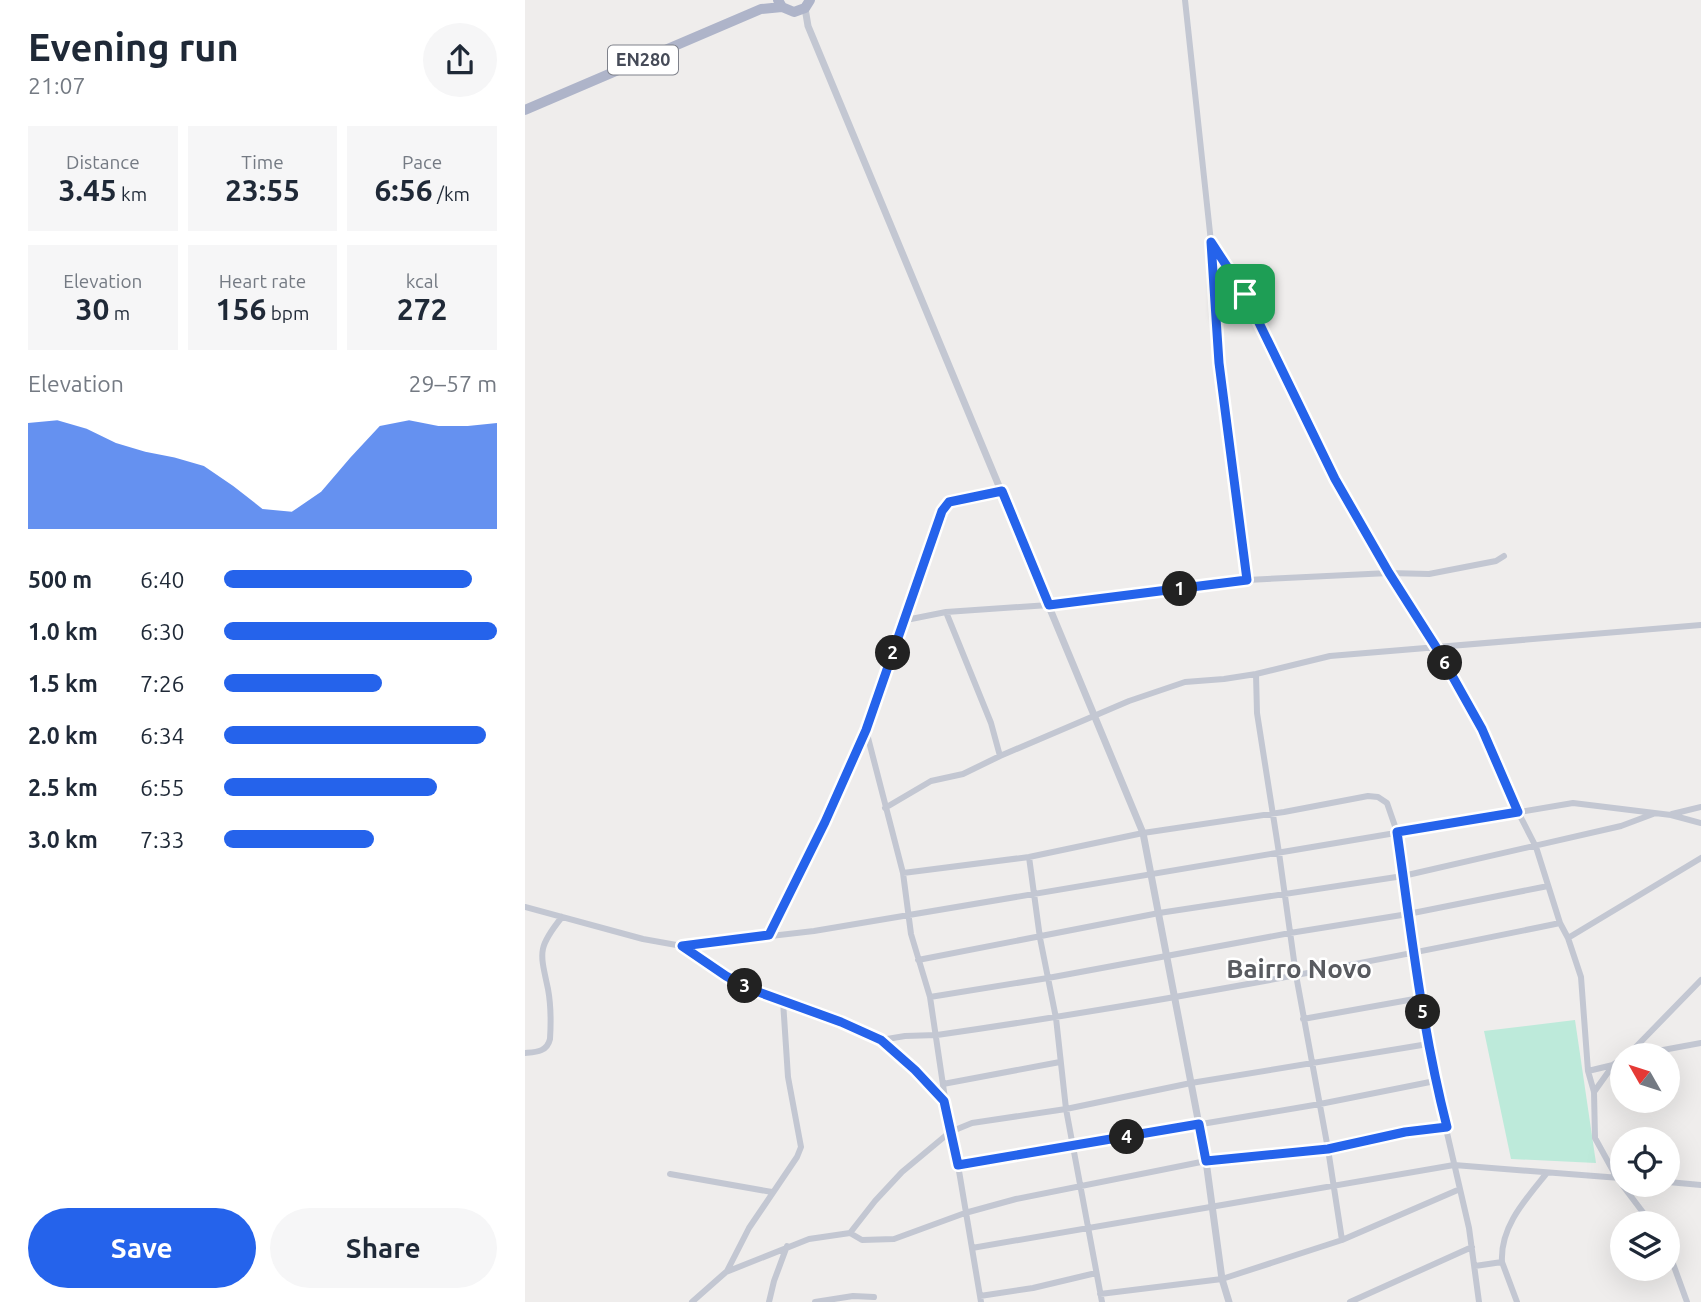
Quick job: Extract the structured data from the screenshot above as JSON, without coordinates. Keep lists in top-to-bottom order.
{
  "streets": {
    "main road": ["EN280"]
  },
  "districts": ["Bairro Novo"],
  "north": "top left",
  "page": {
    "heading": ["Evening run", "21:07"],
    "stats": [
      ["Distance", "3.45 km"],
      ["Time", "23:55"],
      ["Pace", "6:56 /km"],
      ["Elevation", "30 m"],
      ["Heart rate", "156 bpm"],
      ["kcal", "272"]
    ],
    "chart": ["Elevation", "29–57 m"],
    "list": [
      {
        "name": "500 m",
        "note": "6:40"
      },
      {
        "name": "1.0 km",
        "note": "6:30"
      },
      {
        "name": "1.5 km",
        "note": "7:26"
      },
      {
        "name": "2.0 km",
        "note": "6:34"
      },
      {
        "name": "2.5 km",
        "note": "6:55"
      },
      {
        "name": "3.0 km",
        "note": "7:33"
      }
    ],
    "pins": [
      "1",
      "2",
      "6",
      "3",
      "5",
      "4"
    ],
    "buttons": ["Save", "Share"]
  }
}
